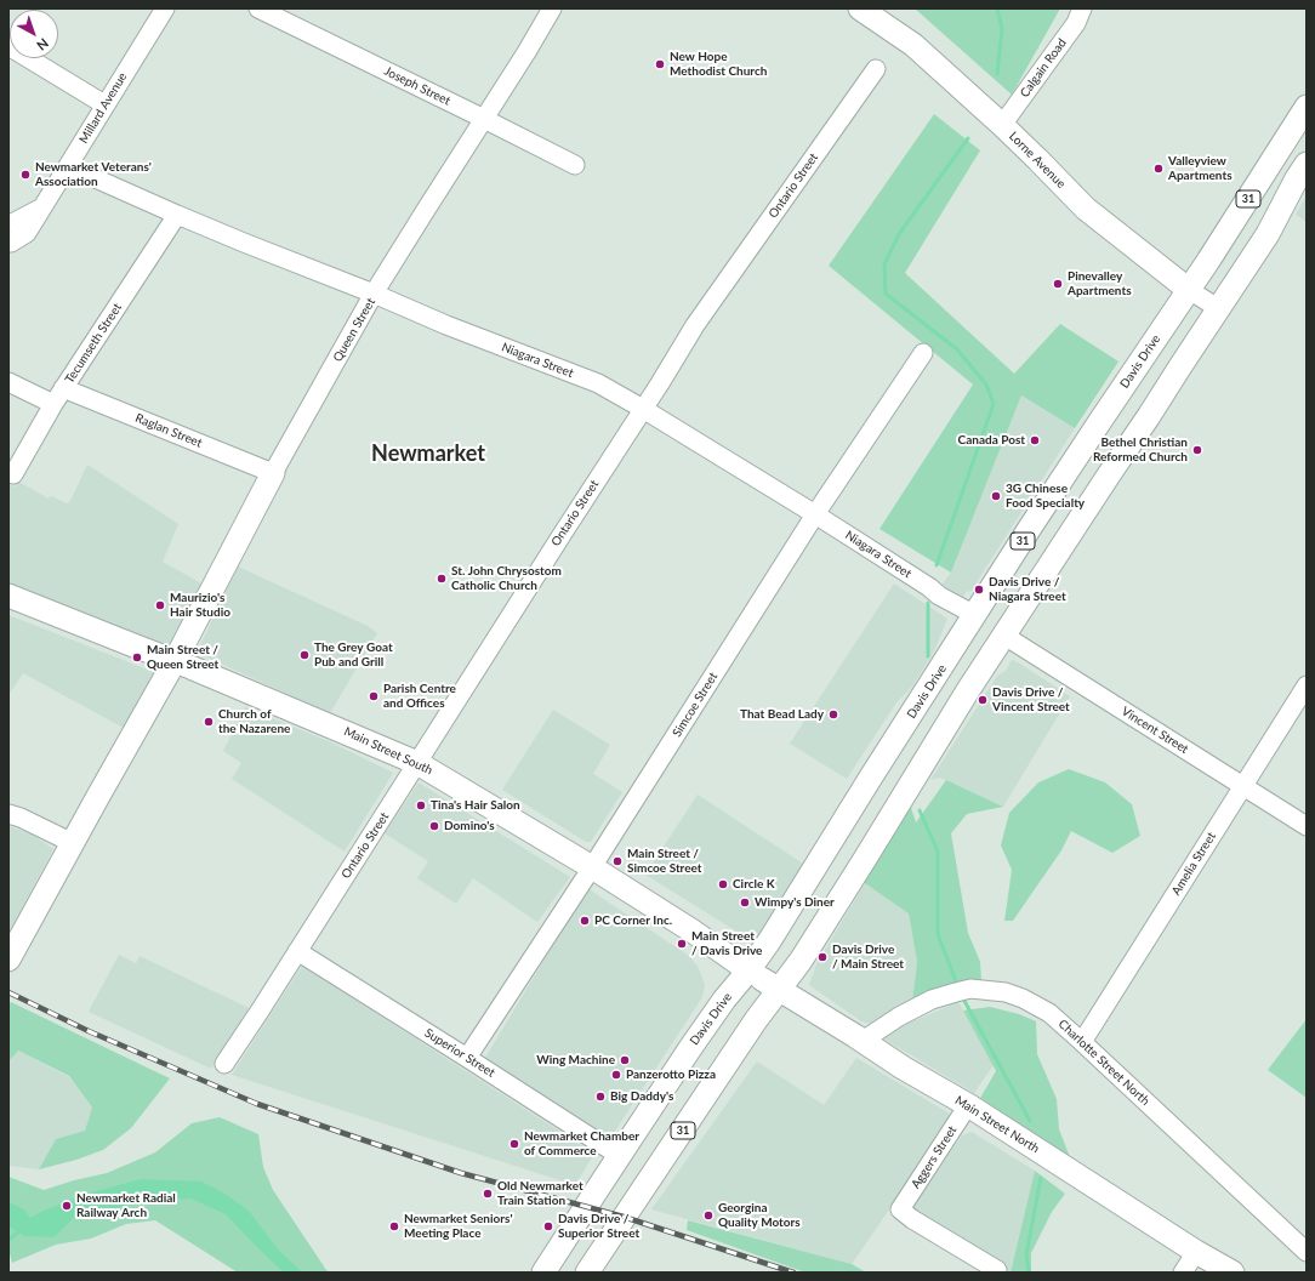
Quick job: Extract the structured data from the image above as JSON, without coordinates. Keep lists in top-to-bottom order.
{
  "streets": {
    "main road": [
      "Lorne Avenue",
      "31",
      "Queen Street",
      "Davis Drive",
      "Main Street South",
      "Main Street North"
    ],
    "street": [
      "Calgain Road",
      "Joseph Street",
      "Millard Avenue",
      "Ontario Street",
      "Tecumseth Street",
      "Niagara Street",
      "Raglan Street",
      "Simcoe Street",
      "Vincent Street",
      "Amelia Street",
      "Superior Street",
      "Charlotte Street North",
      "Aggers Street"
    ]
  },
  "crossings": [
    ["Calgain Road", "Lorne Avenue"],
    ["Joseph Street", "Queen Street"],
    ["Millard Avenue", "Niagara Street"],
    ["Lorne Avenue", "Davis Drive"],
    ["Ontario Street", "Niagara Street"],
    ["Ontario Street", "Main Street South"],
    ["Ontario Street", "Superior Street"],
    ["Queen Street", "Niagara Street"],
    ["Queen Street", "Raglan Street"],
    ["Queen Street", "Main Street South"],
    ["Tecumseth Street", "Niagara Street"],
    ["Tecumseth Street", "Raglan Street"],
    ["Niagara Street", "Davis Drive"],
    ["Niagara Street", "Simcoe Street"],
    ["Davis Drive", "Vincent Street"],
    ["Davis Drive", "Main Street South"],
    ["Davis Drive", "Superior Street"],
    ["Davis Drive", "Main Street North"],
    ["Simcoe Street", "Main Street South"],
    ["Simcoe Street", "Superior Street"],
    ["Vincent Street", "Amelia Street"],
    ["Main Street South", "Main Street North"],
    ["Amelia Street", "Charlotte Street North"],
    ["Charlotte Street North", "Main Street North"],
    ["Main Street North", "Aggers Street"]
  ],
  "districts": ["Newmarket"],
  "places": [
    "New Hope Methodist Church",
    "Valleyview Apartments",
    "Newmarket Veterans' Association",
    "Pinevalley Apartments",
    "Canada Post",
    "Bethel Christian Reformed Church",
    "3G Chinese Food Specialty",
    "St. John Chrysostom Catholic Church",
    "Davis Drive / Niagara Street",
    "Maurizio's Hair Studio",
    "The Grey Goat Pub and Grill",
    "Main Street / Queen Street",
    "Parish Centre and Offices",
    "Davis Drive / Vincent Street",
    "That Bead Lady",
    "Church of the Nazarene",
    "Tina's Hair Salon",
    "Domino's",
    "Main Street / Simcoe Street",
    "Circle K",
    "Wimpy's Diner",
    "PC Corner Inc.",
    "Main Street / Davis Drive",
    "Davis Drive / Main Street",
    "Wing Machine",
    "Panzerotto Pizza",
    "Big Daddy's",
    "Newmarket Chamber of Commerce",
    "Old Newmarket Train Station",
    "Newmarket Radial Railway Arch",
    "Georgina Quality Motors",
    "Newmarket Seniors' Meeting Place",
    "Davis Drive / Superior Street"
  ],
  "north": "bottom right"
}
